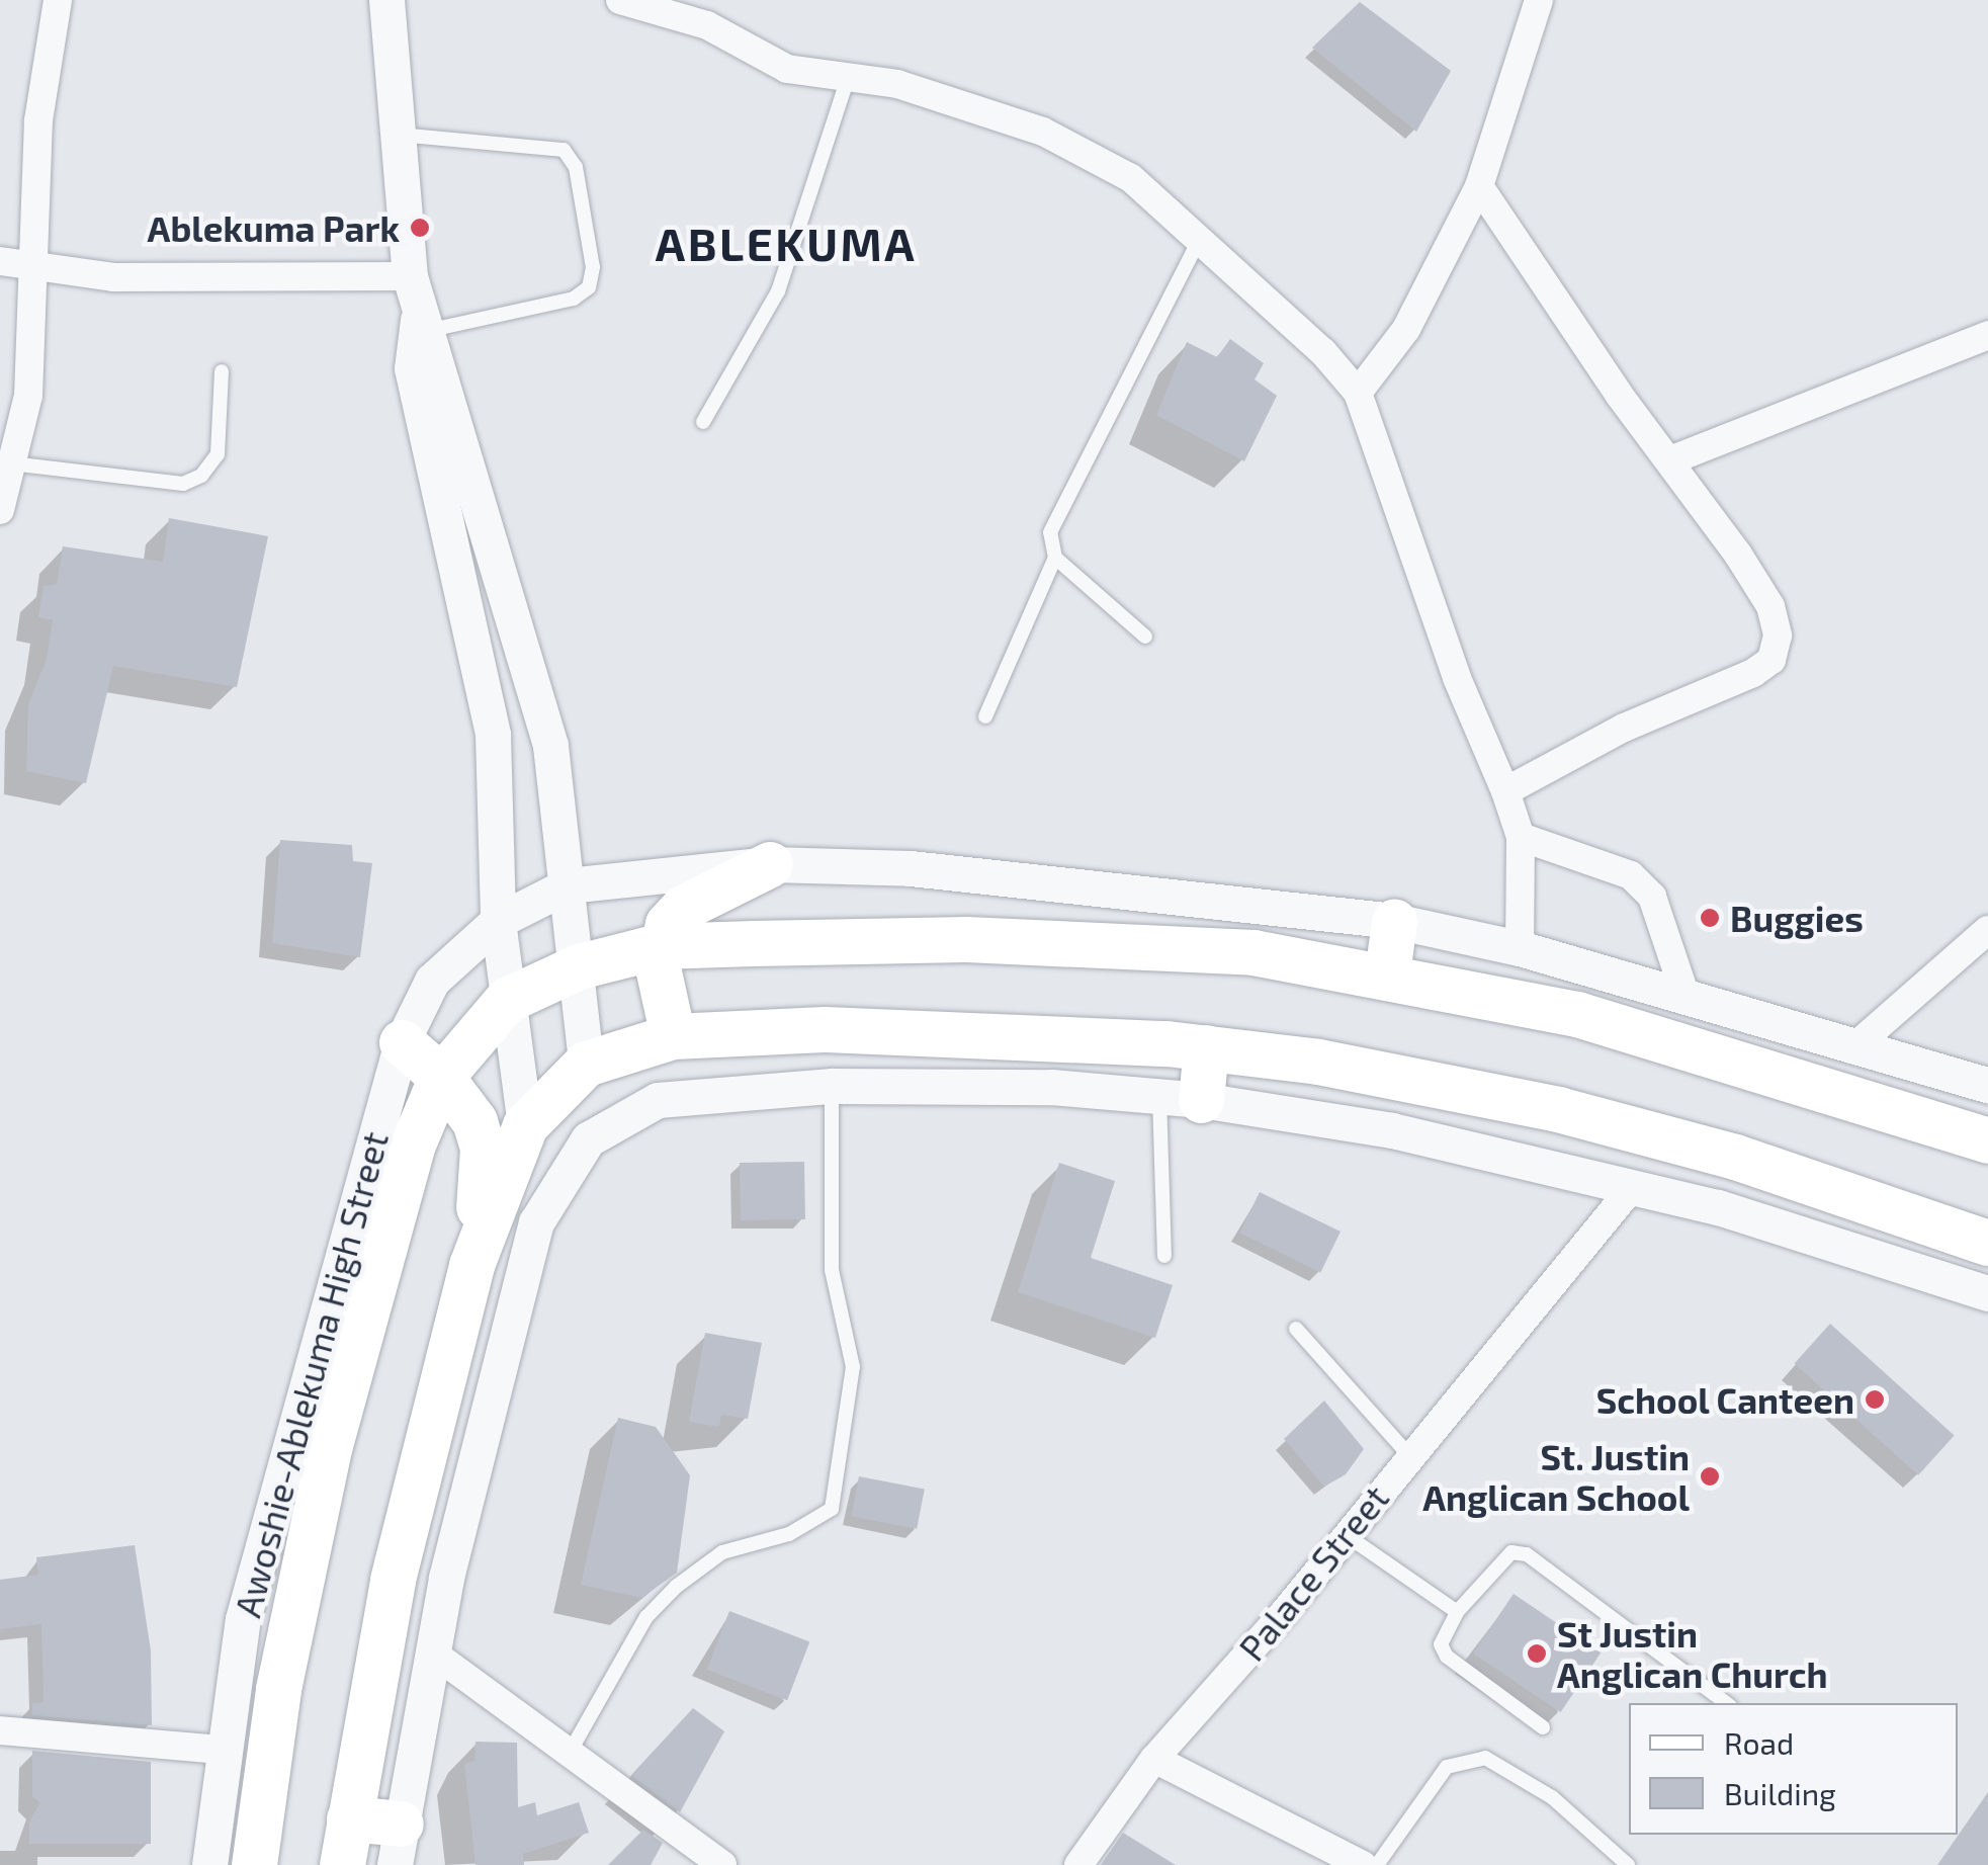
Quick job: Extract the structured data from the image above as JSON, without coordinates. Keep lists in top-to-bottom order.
{
  "streets": {
    "main road": ["Awoshie-Ablekuma High Street"],
    "street": ["Palace Street"]
  },
  "districts": ["ABLEKUMA"],
  "places": [
    "Ablekuma Park",
    "Buggies",
    "School Canteen",
    "St. Justin Anglican School",
    "St Justin Anglican Church"
  ],
  "legend": ["Road", "Building"]
}
